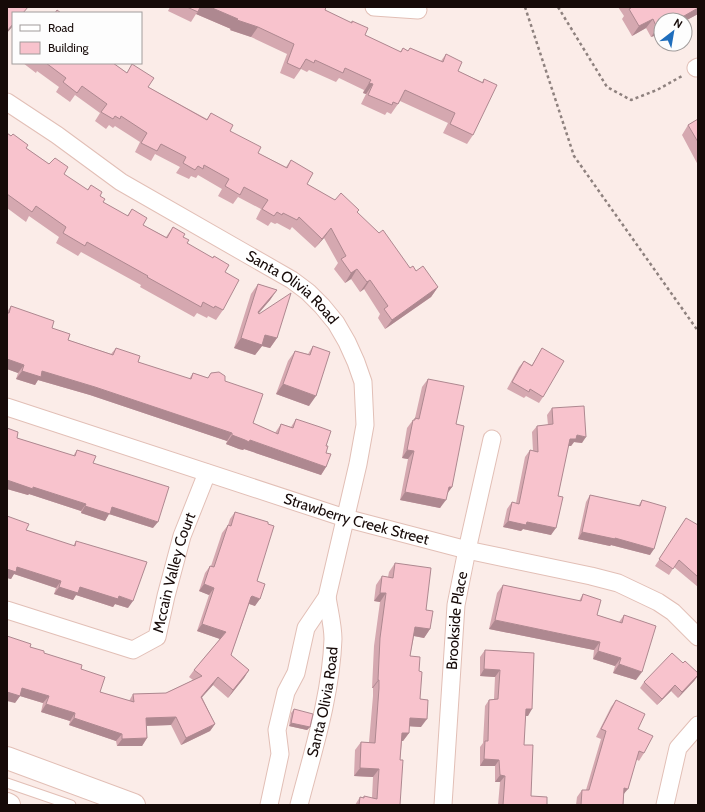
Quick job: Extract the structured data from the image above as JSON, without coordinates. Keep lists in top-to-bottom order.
{
  "streets": {
    "street": [
      "Santa Olivia Road",
      "Strawberry Creek Street",
      "Mccain Valley Court",
      "Brookside Place"
    ]
  },
  "crossings": [
    ["Santa Olivia Road", "Strawberry Creek Street"],
    ["Strawberry Creek Street", "Mccain Valley Court"],
    ["Strawberry Creek Street", "Brookside Place"]
  ],
  "legend": ["Road", "Building"],
  "north": "top right"
}
